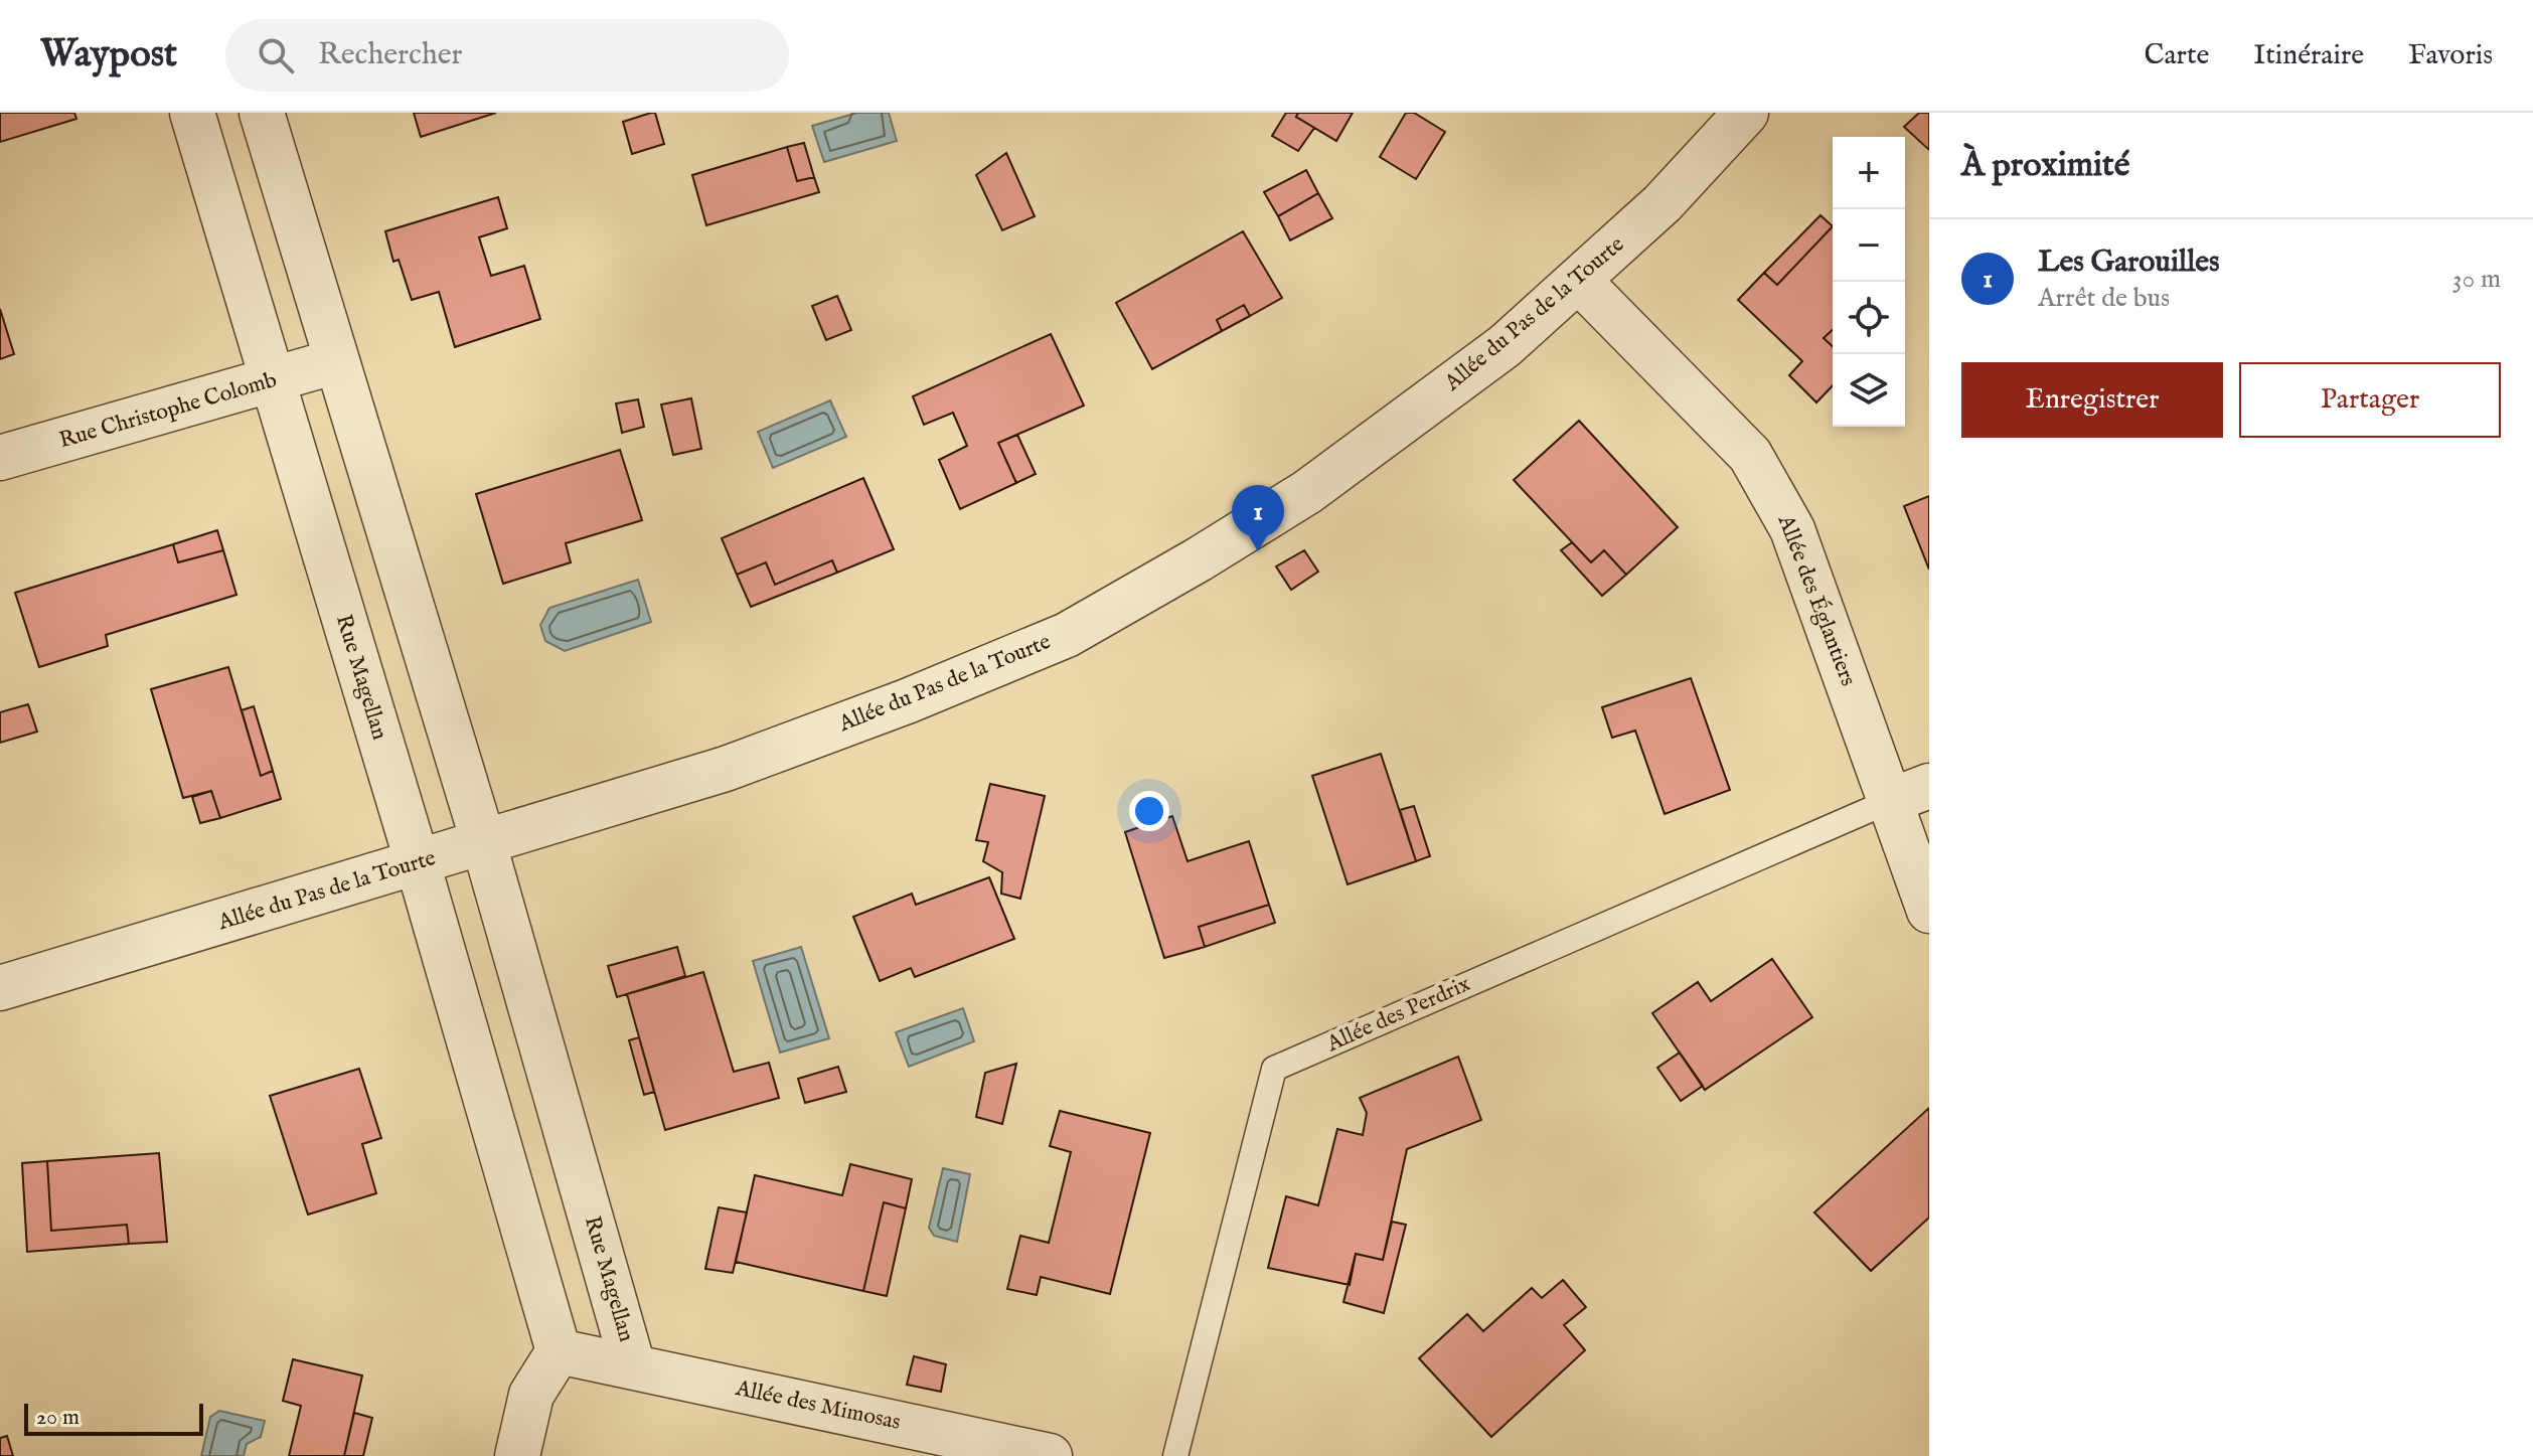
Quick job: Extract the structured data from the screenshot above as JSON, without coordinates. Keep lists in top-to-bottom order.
{
  "streets": {
    "street": [
      "Allée du Pas de la Tourte",
      "Rue Christophe Colomb",
      "Allée des Églantiers",
      "Rue Magellan",
      "Allée des Mimosas"
    ],
    "lane": ["Allée des Perdrix"]
  },
  "crossings": [
    ["Allée du Pas de la Tourte", "Allée des Églantiers"],
    ["Allée du Pas de la Tourte", "Rue Magellan"],
    ["Rue Christophe Colomb", "Rue Magellan"],
    ["Allée des Églantiers", "Allée des Perdrix"],
    ["Rue Magellan", "Allée des Mimosas"]
  ],
  "scale_bar": "20 m",
  "page": {
    "header": "Waypost",
    "search": "Rechercher",
    "nav": ["Carte", "Itinéraire", "Favoris"],
    "heading": "À proximité",
    "map_buttons": ["+", "−"],
    "list": [
      {
        "mark": "1",
        "name": "Les Garouilles",
        "note": "Arrêt de bus",
        "value": "30 m"
      }
    ],
    "buttons": ["Enregistrer", "Partager"],
    "pins": "1",
    "scale": "20 m"
  }
}
